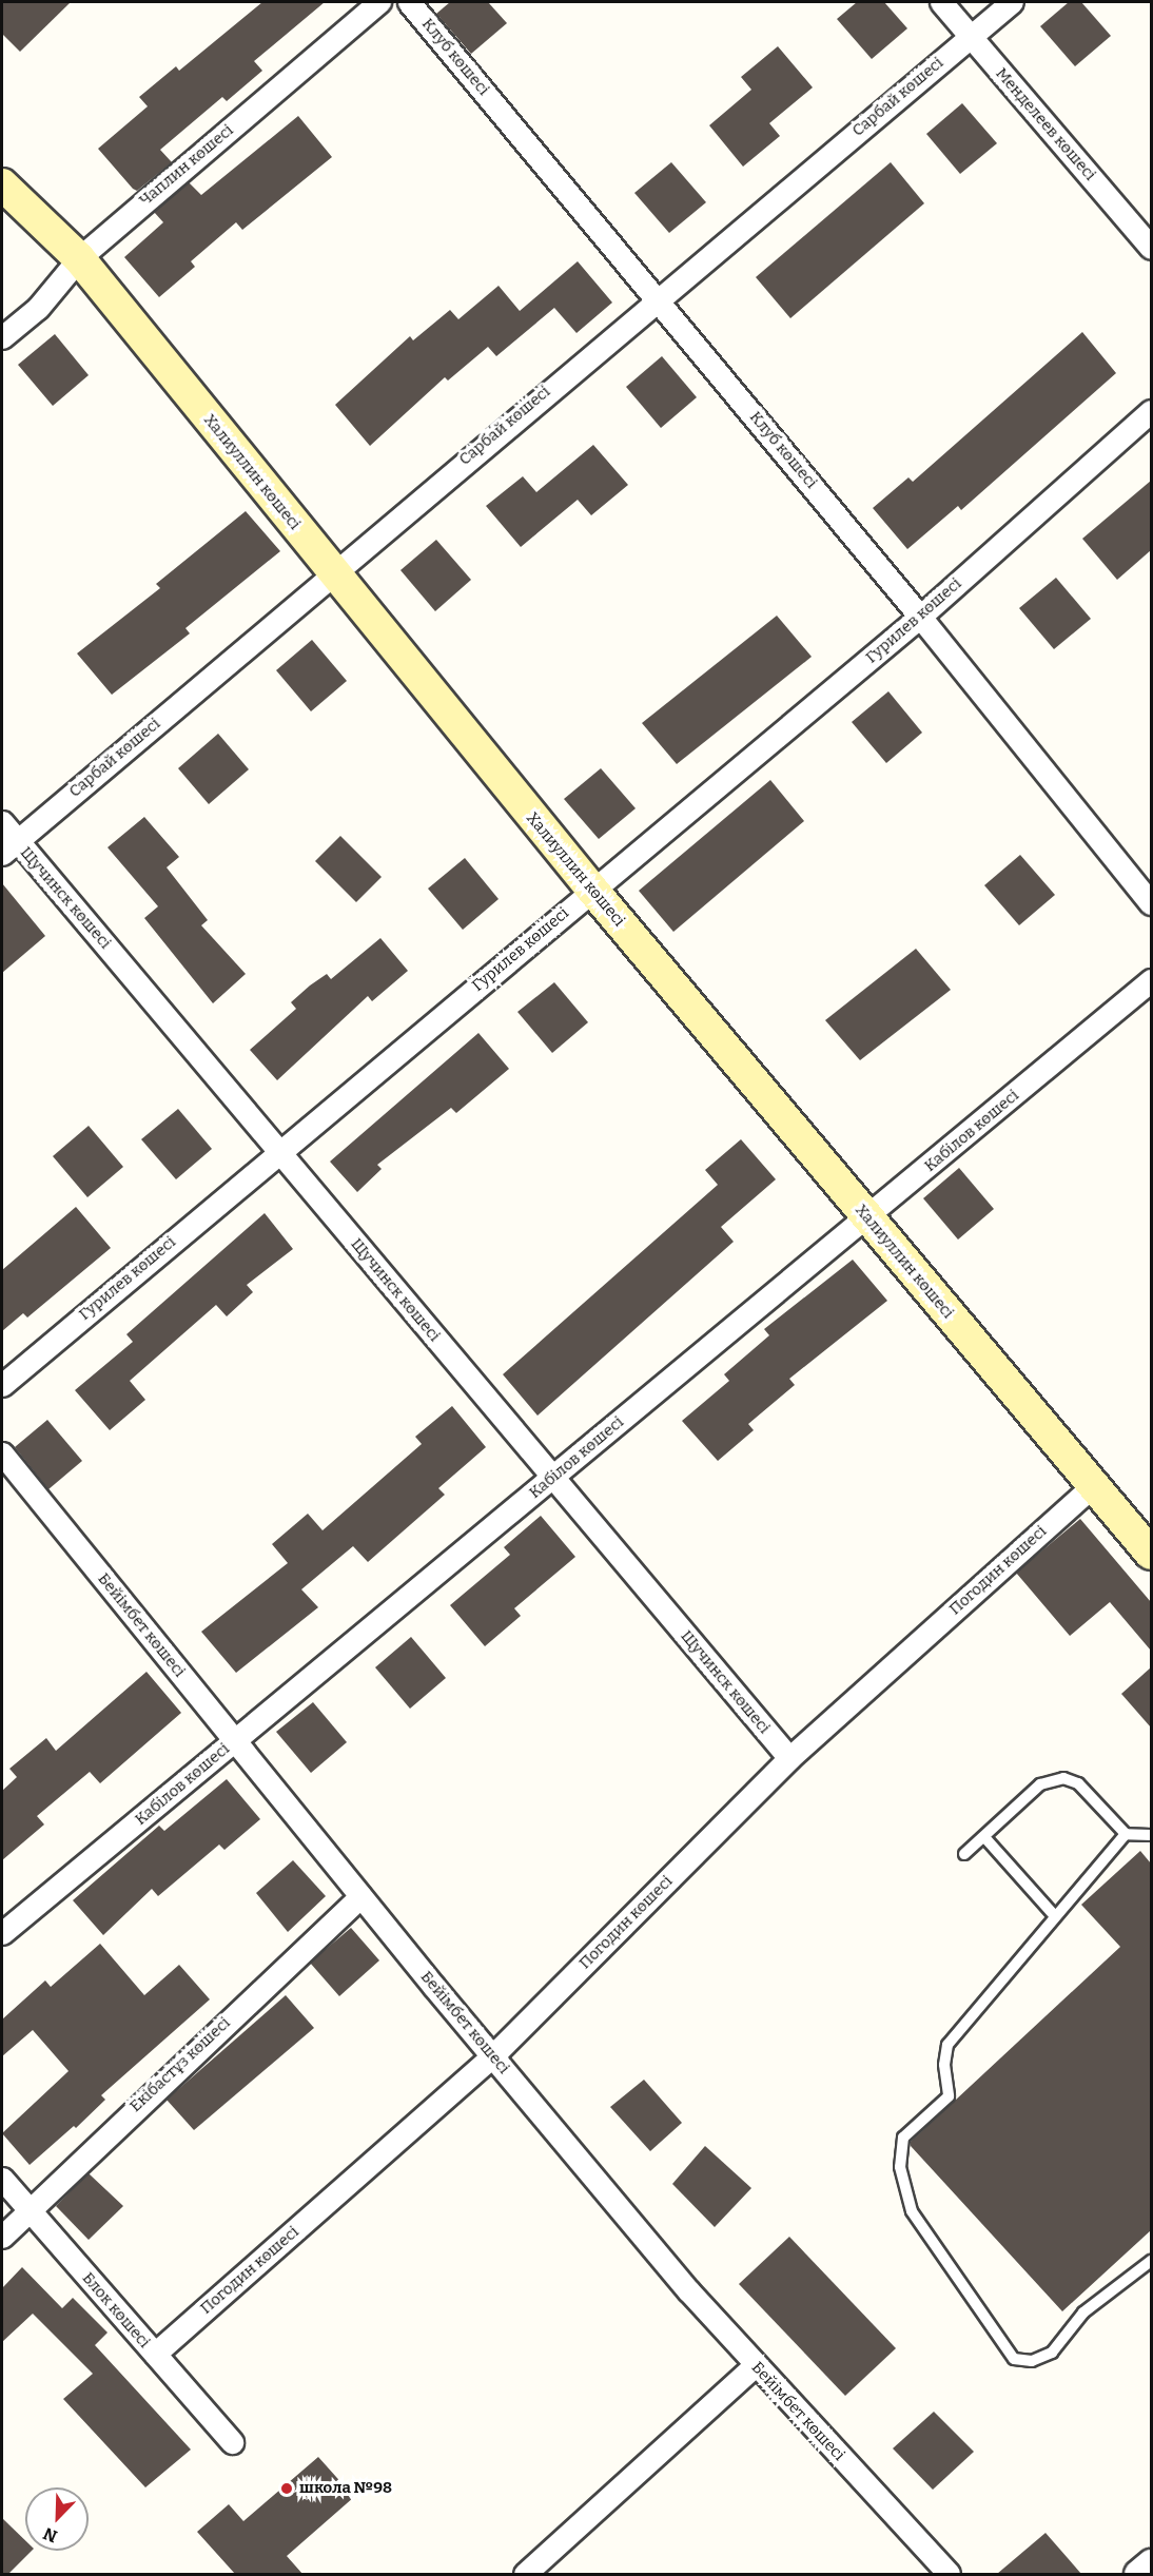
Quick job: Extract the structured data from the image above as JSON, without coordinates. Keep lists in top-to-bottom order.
{
  "streets": {
    "main road": ["Халиуллин көшесі"],
    "street": [
      "Клуб көшесі",
      "Сарбай көшесі",
      "Менделеев көшесі",
      "Чаплин көшесі",
      "Гурилев көшесі",
      "Щучинск көшесі",
      "Кабілов көшесі",
      "Погодин көшесі",
      "Бейімбет көшесі",
      "Екібастұз көшесі",
      "Блок көшесі"
    ]
  },
  "crossings": [
    ["Клуб көшесі", "Сарбай көшесі"],
    ["Клуб көшесі", "Гурилев көшесі"],
    ["Сарбай көшесі", "Менделеев көшесі"],
    ["Сарбай көшесі", "Халиуллин көшесі"],
    ["Сарбай көшесі", "Щучинск көшесі"],
    ["Чаплин көшесі", "Халиуллин көшесі"],
    ["Халиуллин көшесі", "Гурилев көшесі"],
    ["Халиуллин көшесі", "Кабілов көшесі"],
    ["Халиуллин көшесі", "Погодин көшесі"],
    ["Гурилев көшесі", "Щучинск көшесі"],
    ["Щучинск көшесі", "Кабілов көшесі"],
    ["Щучинск көшесі", "Погодин көшесі"],
    ["Кабілов көшесі", "Бейімбет көшесі"],
    ["Погодин көшесі", "Бейімбет көшесі"],
    ["Погодин көшесі", "Блок көшесі"],
    ["Бейімбет көшесі", "Екібастұз көшесі"],
    ["Екібастұз көшесі", "Блок көшесі"]
  ],
  "places": ["школа №98"],
  "north": "bottom left"
}
